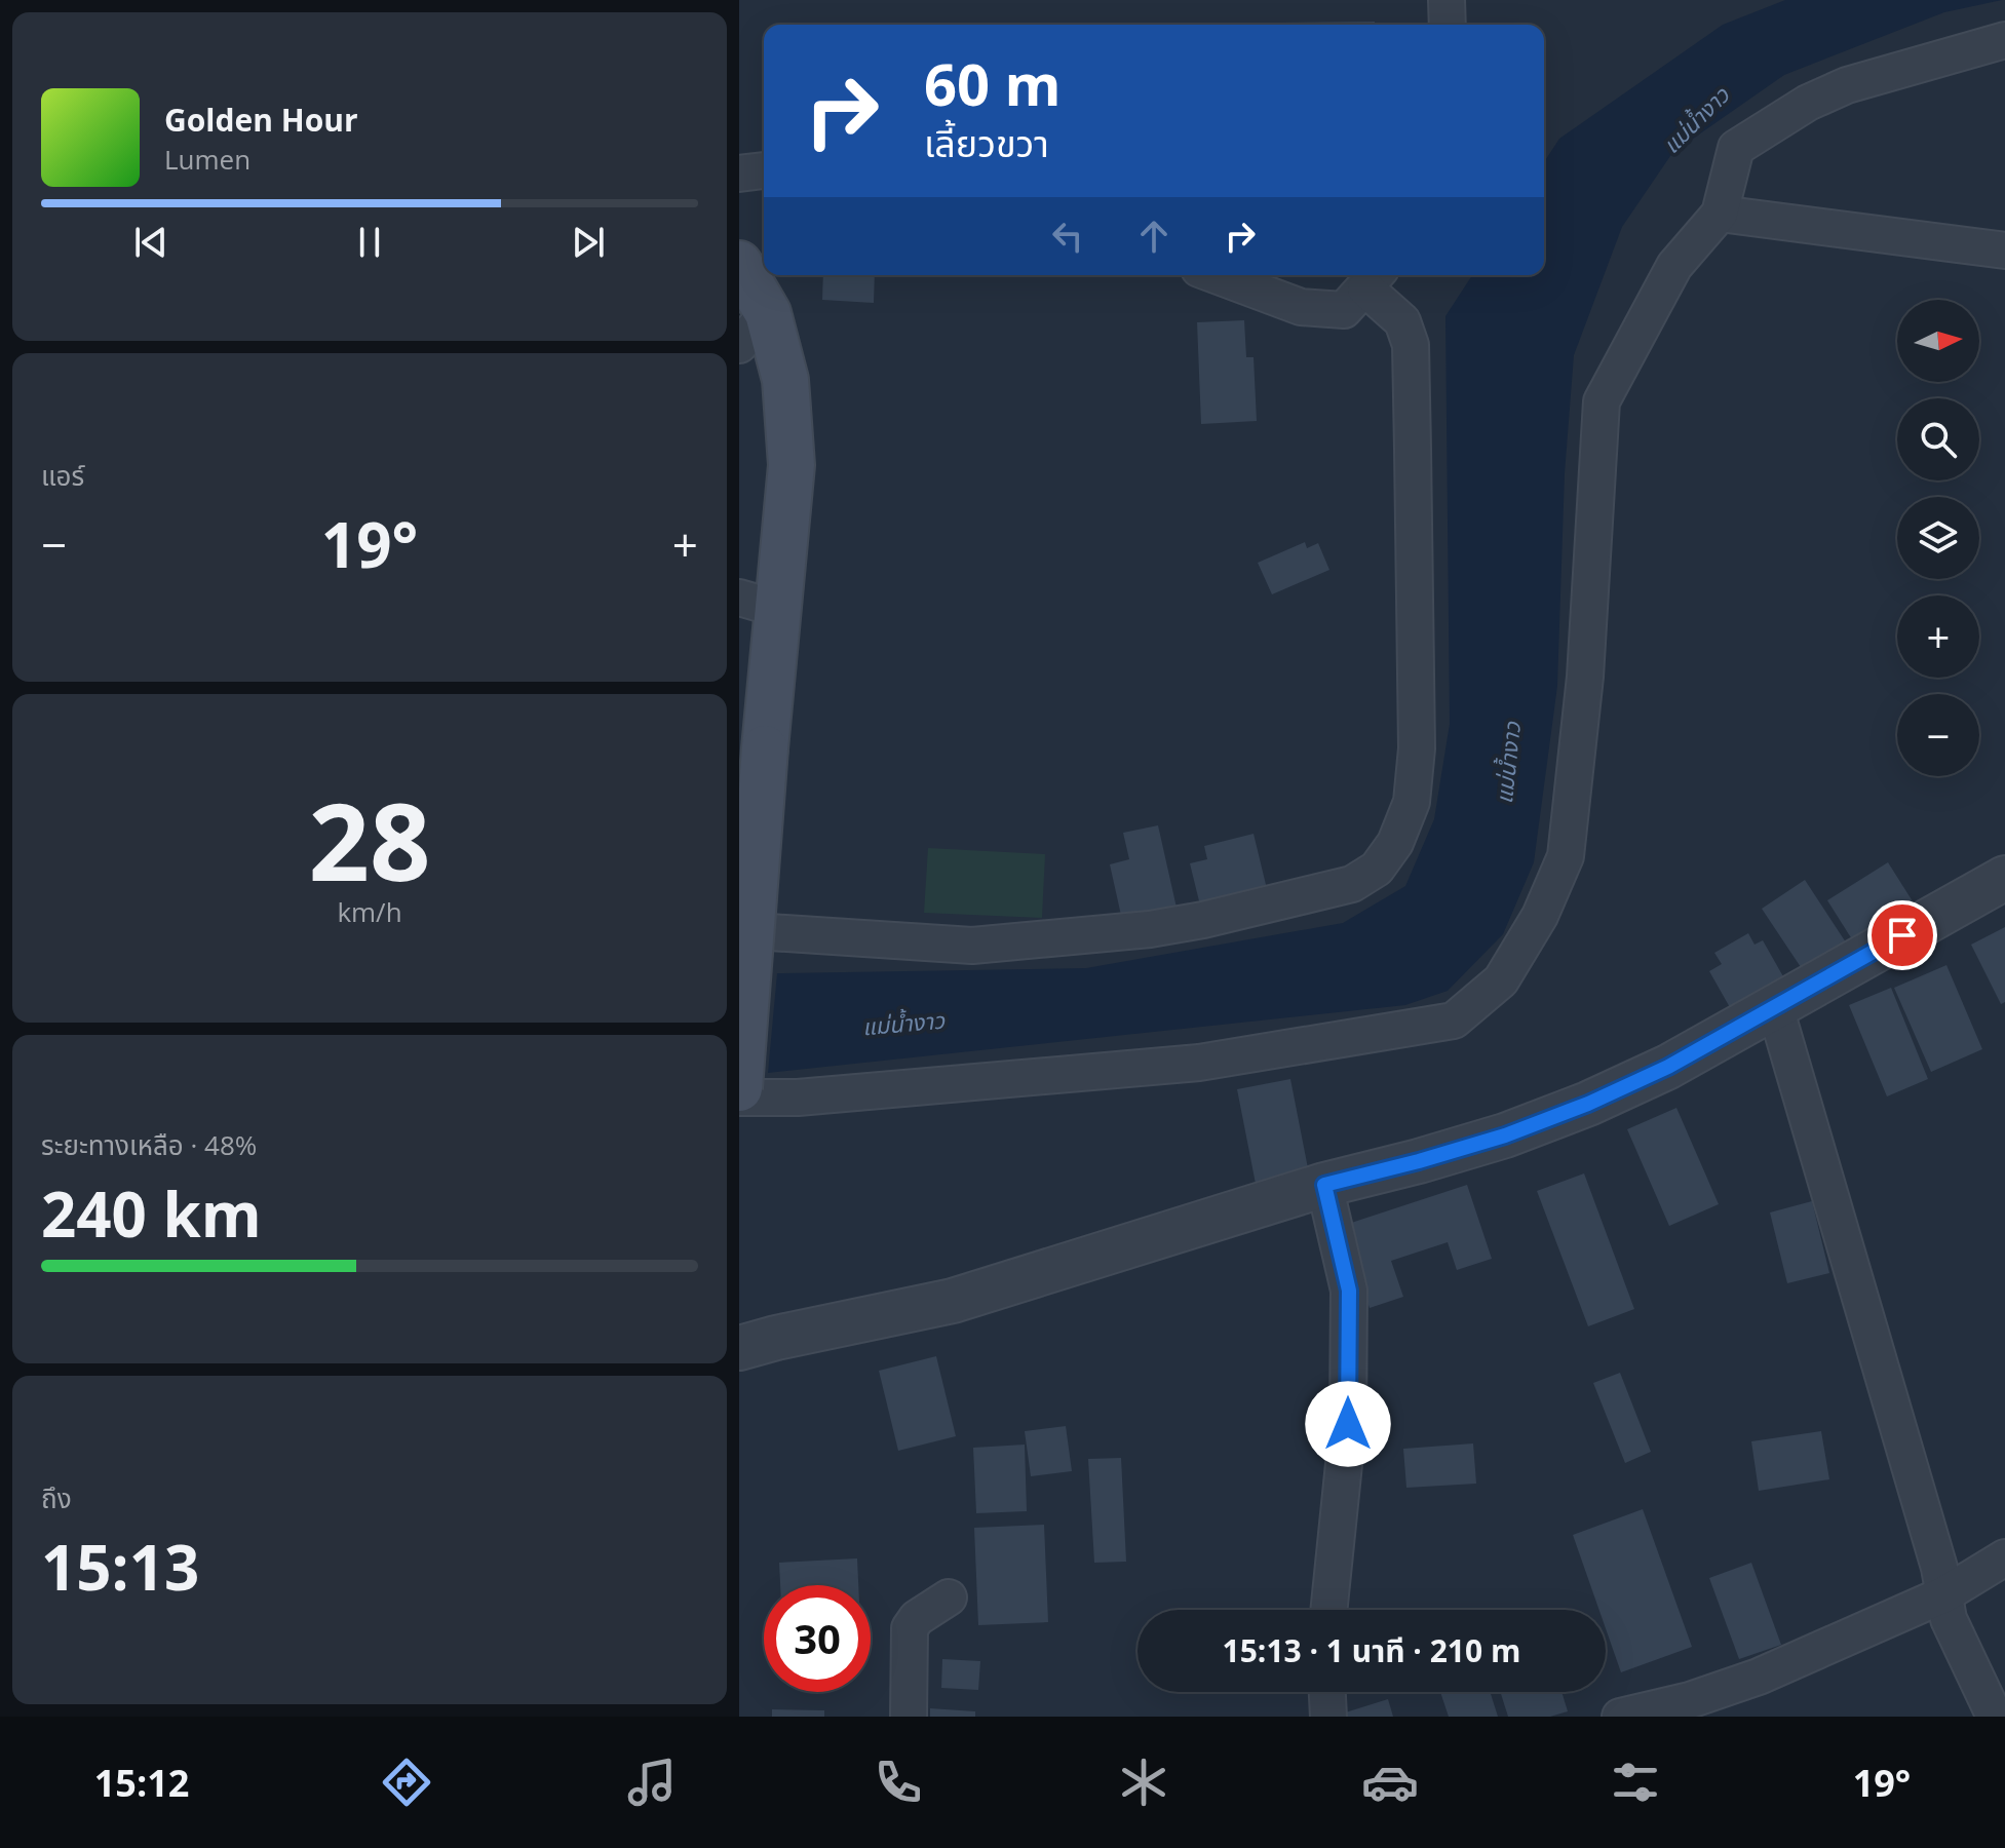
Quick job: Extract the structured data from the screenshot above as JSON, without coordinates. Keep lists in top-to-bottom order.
{
  "water": ["แม่น้ำงาว"],
  "north": "right",
  "page": {
    "turn": ["60 m", "เลี้ยวขวา"],
    "song": ["Golden Hour", "Lumen"],
    "map_buttons": ["+", "−"],
    "tile": [
      "แอร์",
      ["28", "km/h"],
      ["ระยะทางเหลือ · 48%", "240 km"],
      ["ถึง", "15:13"]
    ],
    "heat": ["−", "19°", "+"],
    "limit": "30",
    "trip": "15:13 · 1 นาที · 210 m",
    "tabs": ["15:12", "19°"]
  }
}
